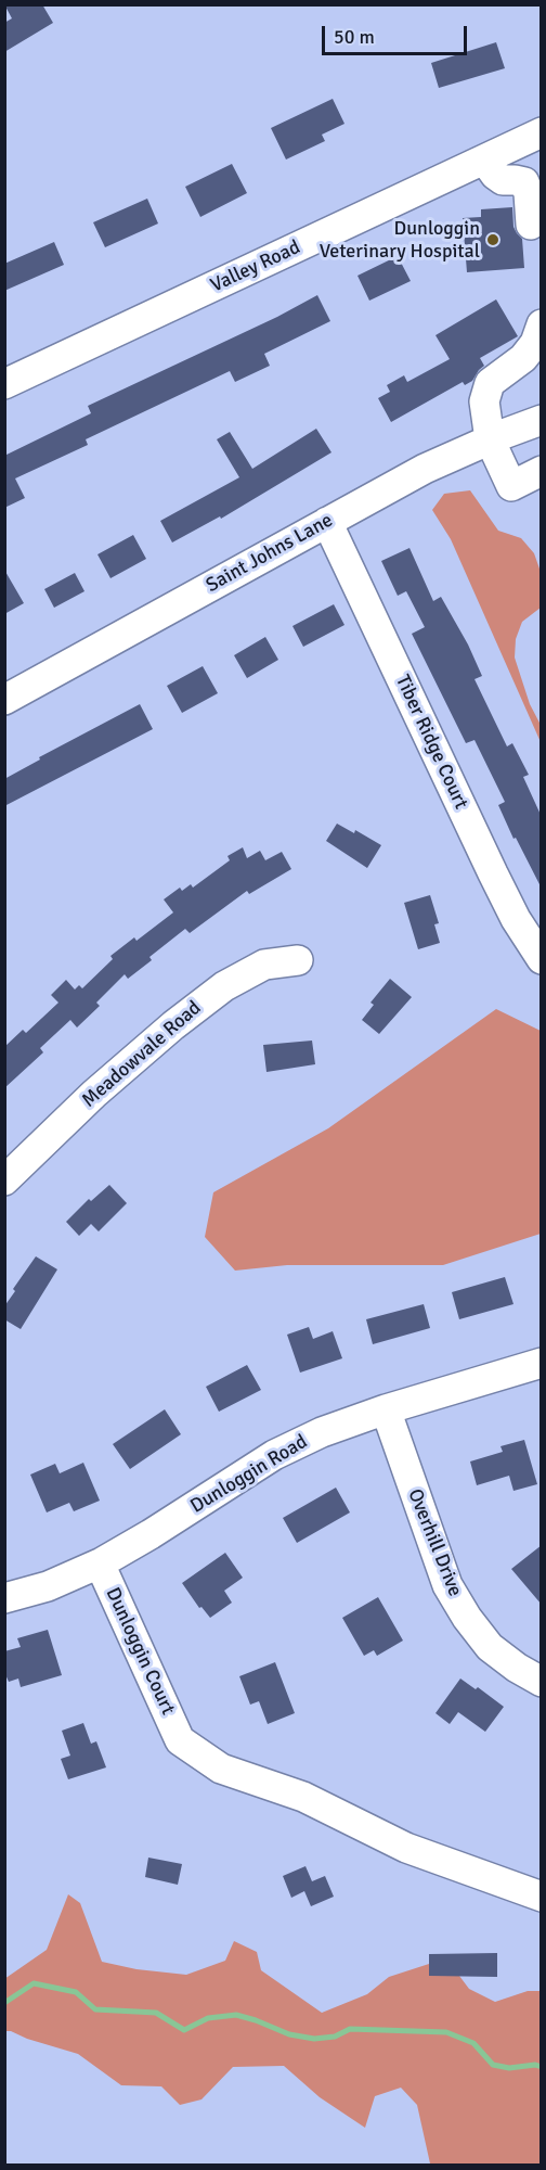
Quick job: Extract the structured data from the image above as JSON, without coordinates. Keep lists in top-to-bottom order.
{
  "streets": {
    "street": [
      "Valley Road",
      "Saint Johns Lane",
      "Tiber Ridge Court",
      "Meadowvale Road",
      "Dunloggin Road",
      "Overhill Drive",
      "Dunloggin Court"
    ]
  },
  "crossings": [
    ["Saint Johns Lane", "Tiber Ridge Court"],
    ["Dunloggin Road", "Overhill Drive"],
    ["Dunloggin Road", "Dunloggin Court"]
  ],
  "places": ["Dunloggin Veterinary Hospital"],
  "scale_bar": "50 m"
}
